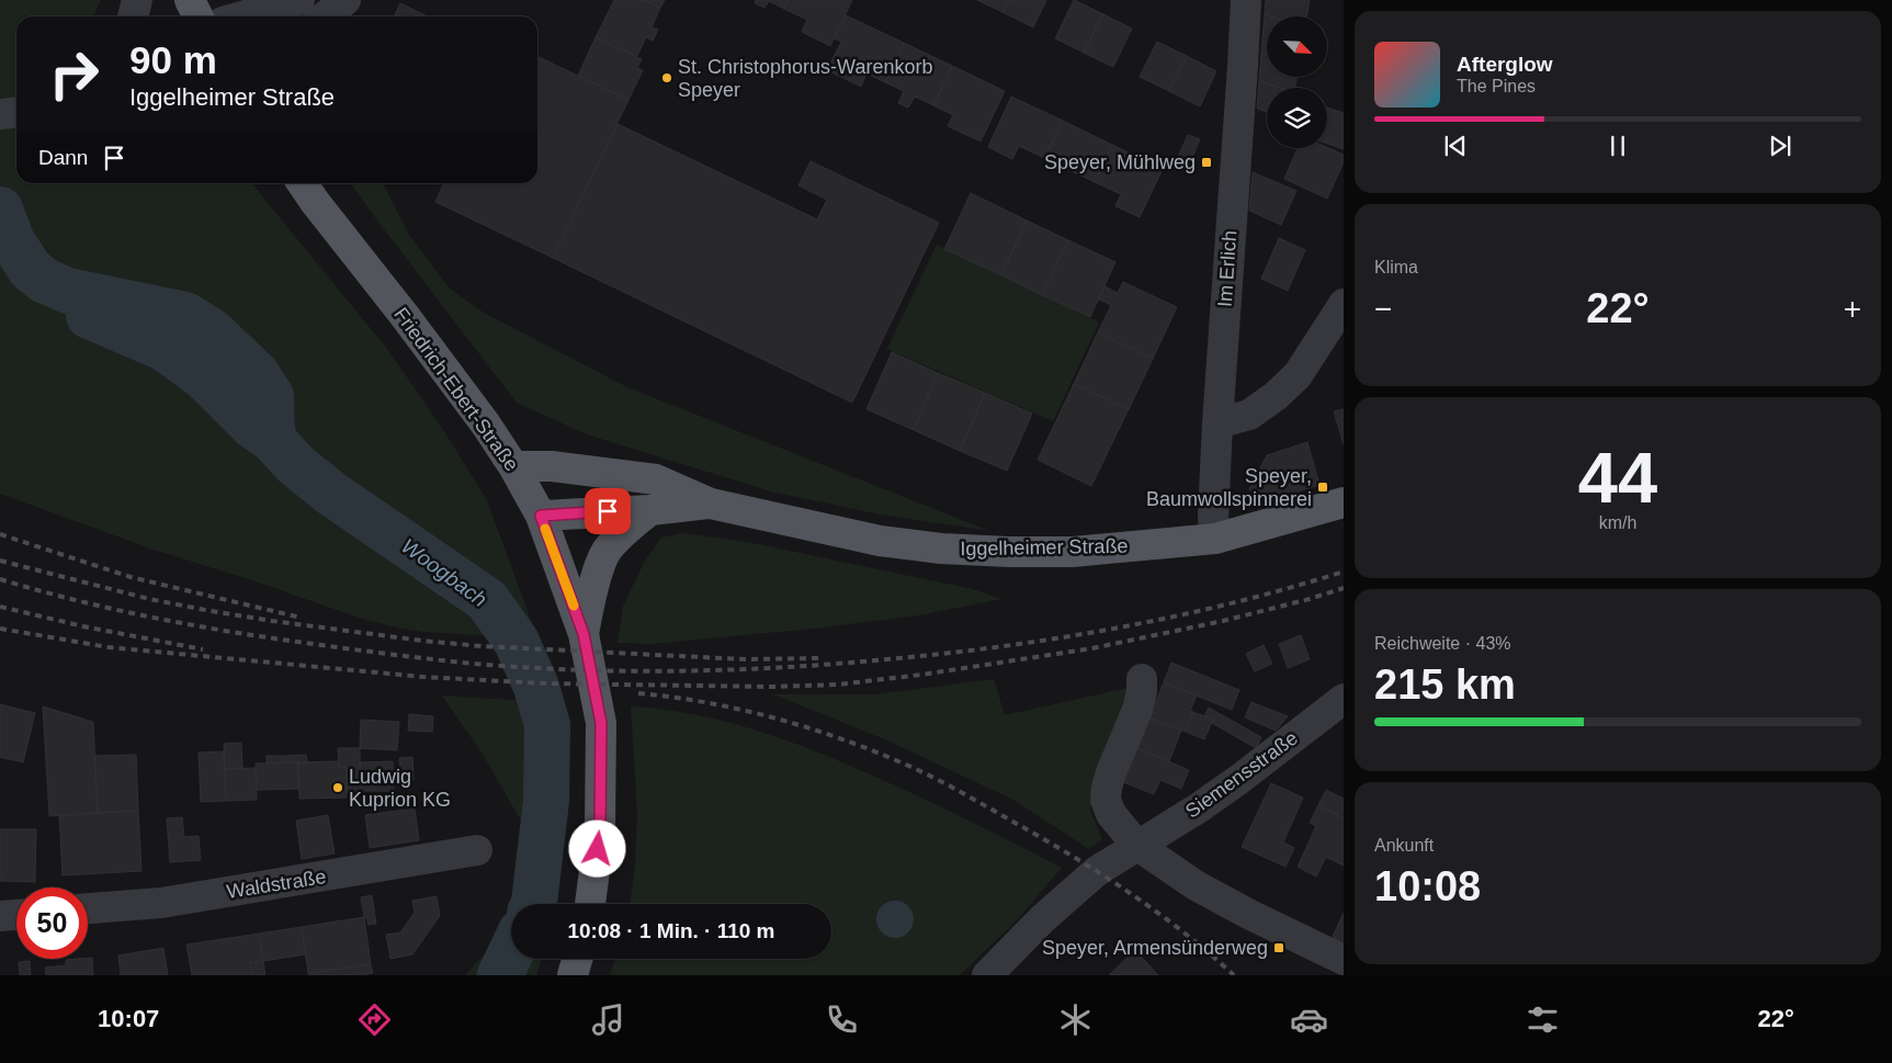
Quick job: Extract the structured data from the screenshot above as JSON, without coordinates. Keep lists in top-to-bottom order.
{
  "streets": {
    "main road": ["Friedrich-Ebert-Straße", "Iggelheimer Straße"],
    "street": ["Im Erlich", "Siemensstraße", "Waldstraße"]
  },
  "crossings": [
    ["Im Erlich", "Iggelheimer Straße"],
    ["Friedrich-Ebert-Straße", "Iggelheimer Straße"]
  ],
  "water": ["Woogbach"],
  "places": {
    "other": ["St. Christophorus-Warenkorb Speyer", "Ludwig Kuprion KG"],
    "transit": ["Speyer, Mühlweg", "Speyer, Baumwollspinnerei", "Speyer, Armensünderweg"]
  },
  "north": "bottom right",
  "page": {
    "turn": ["90 m", "Iggelheimer Straße"],
    "song": ["Afterglow", "The Pines"],
    "then": "Dann",
    "tile": [
      "Klima",
      ["44", "km/h"],
      ["Reichweite · 43%", "215 km"],
      ["Ankunft", "10:08"]
    ],
    "heat": ["−", "22°", "+"],
    "limit": "50",
    "trip": "10:08 · 1 Min. · 110 m",
    "tabs": ["10:07", "22°"]
  }
}
